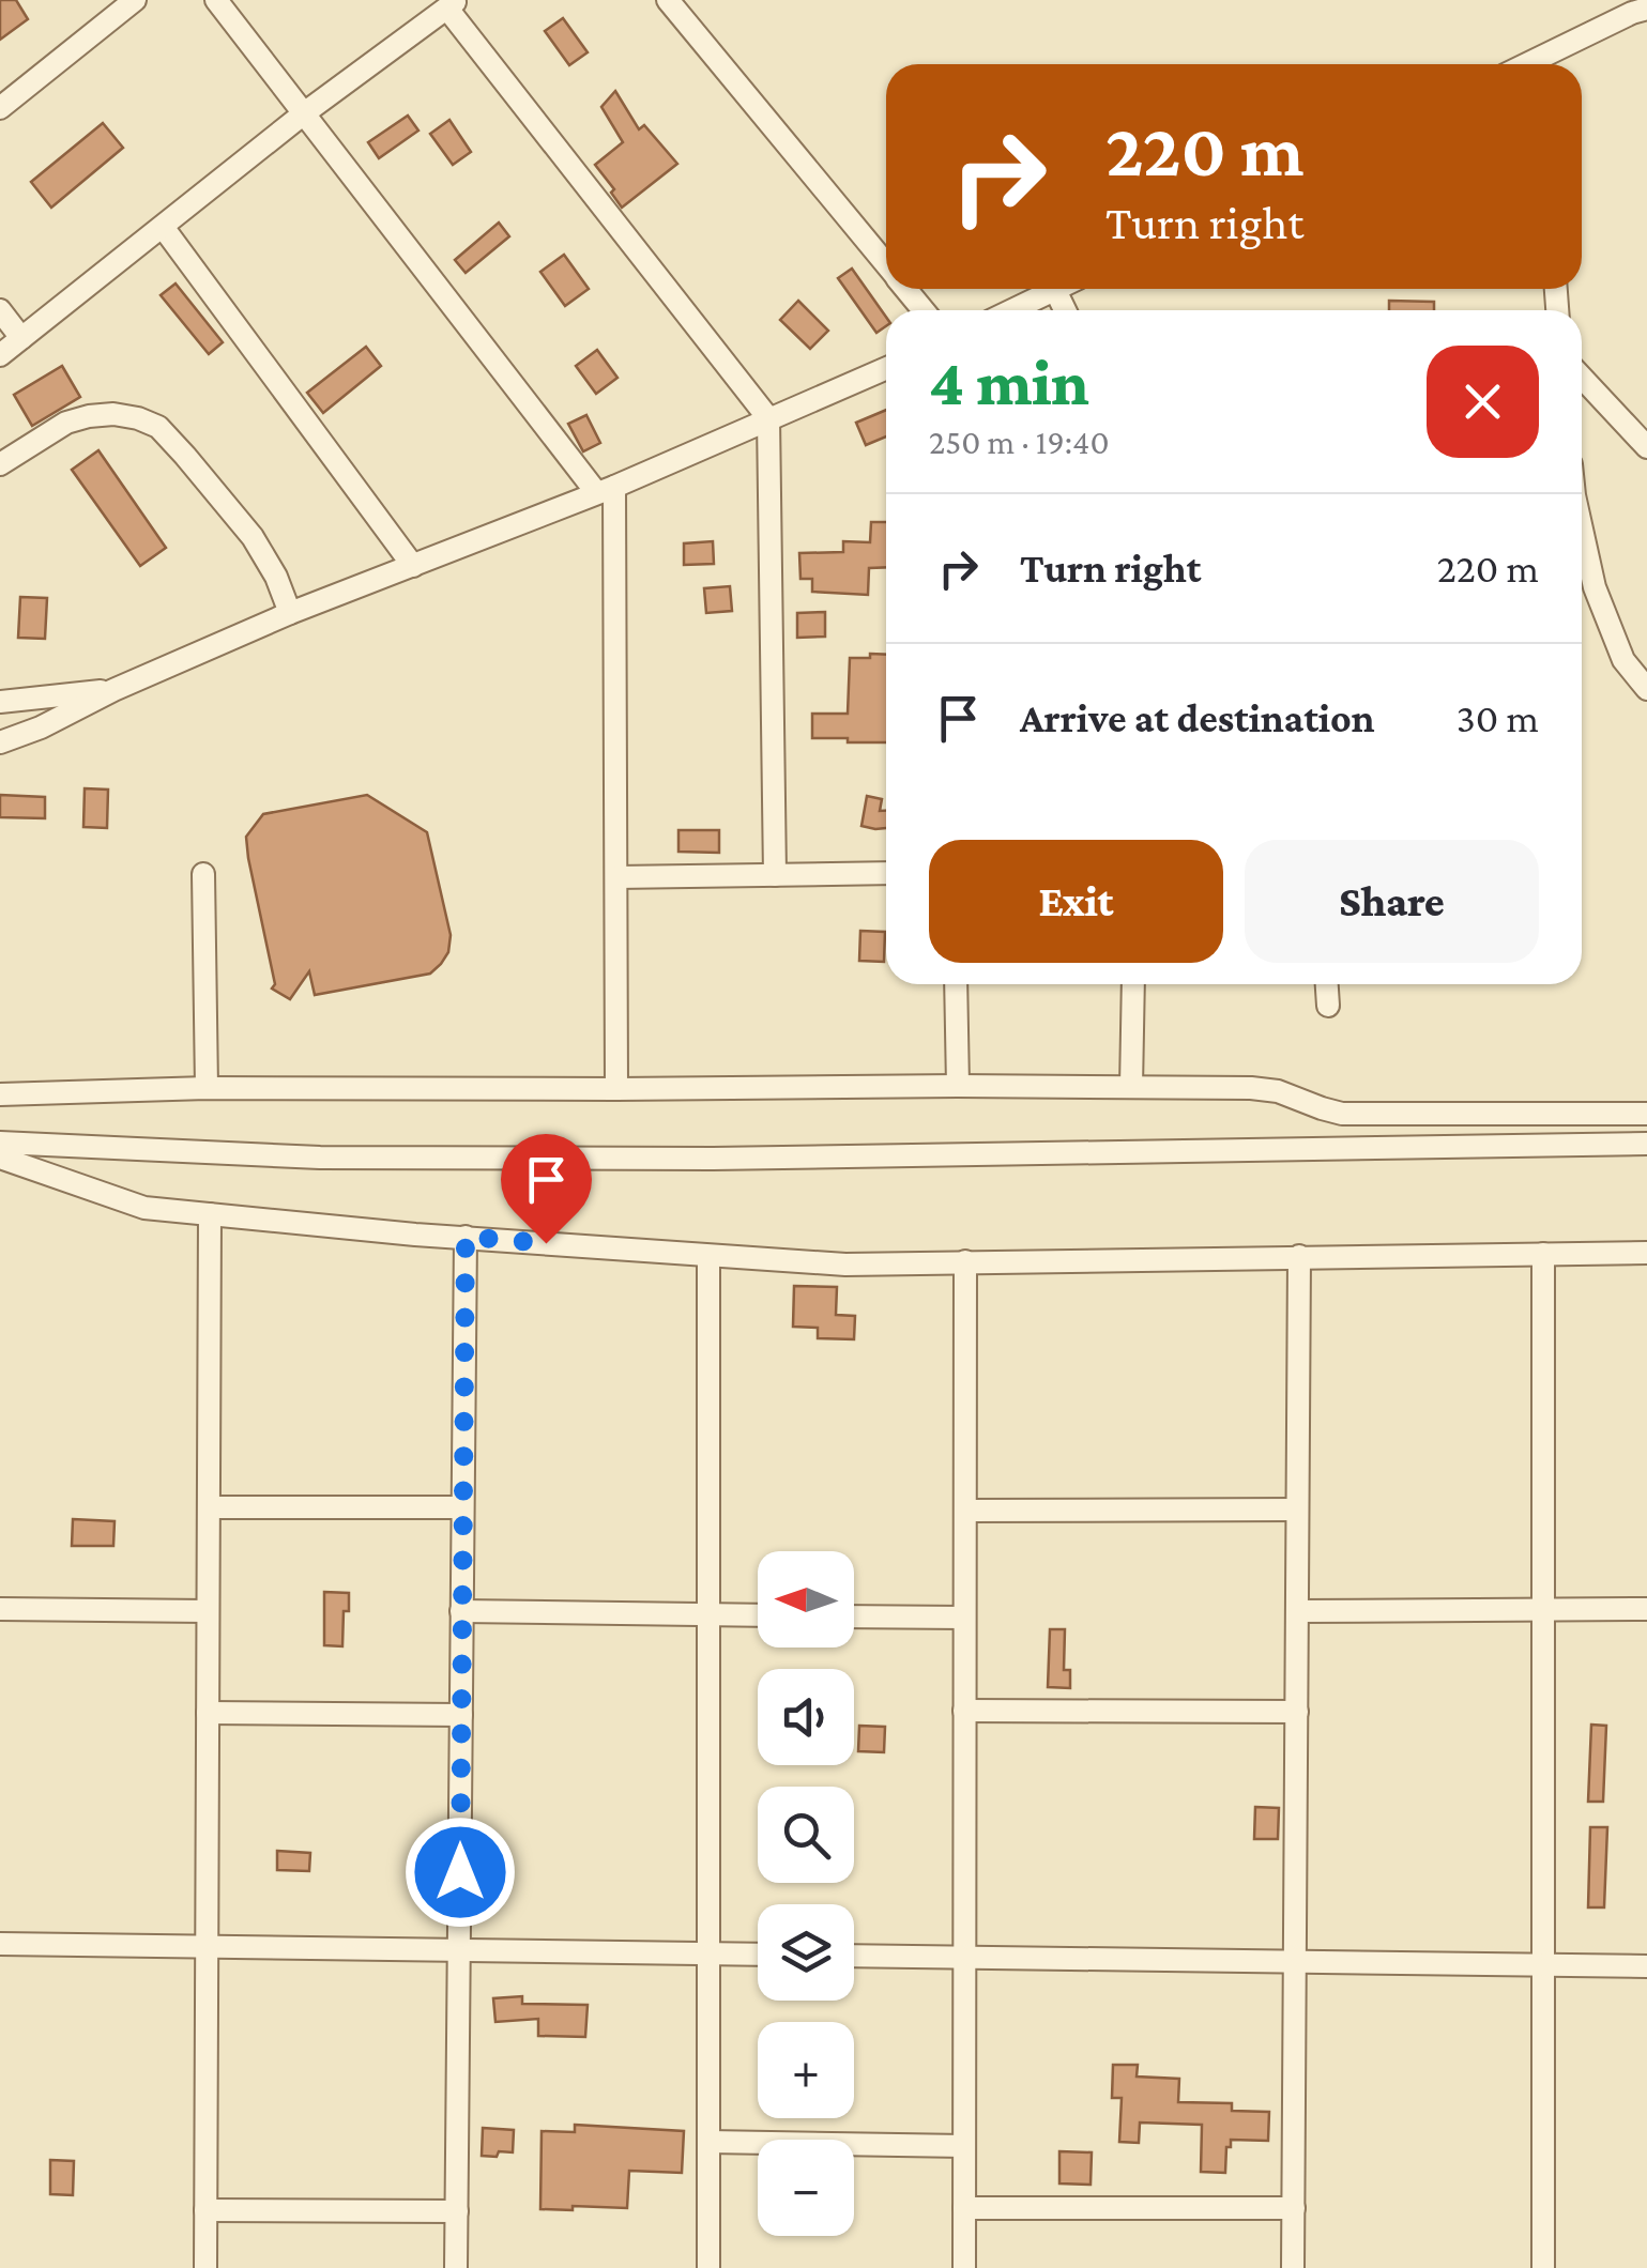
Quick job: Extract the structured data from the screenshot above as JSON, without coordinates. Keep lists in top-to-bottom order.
{
  "north": "left",
  "page": {
    "turn": ["220 m", "Turn right"],
    "heading": ["4 min", "250 m · 19:40"],
    "list": [
      {
        "name": "Turn right",
        "value": "220 m"
      },
      {
        "name": "Arrive at destination",
        "value": "30 m"
      }
    ],
    "buttons": ["Exit", "Share"],
    "map_buttons": ["+", "−"]
  }
}
